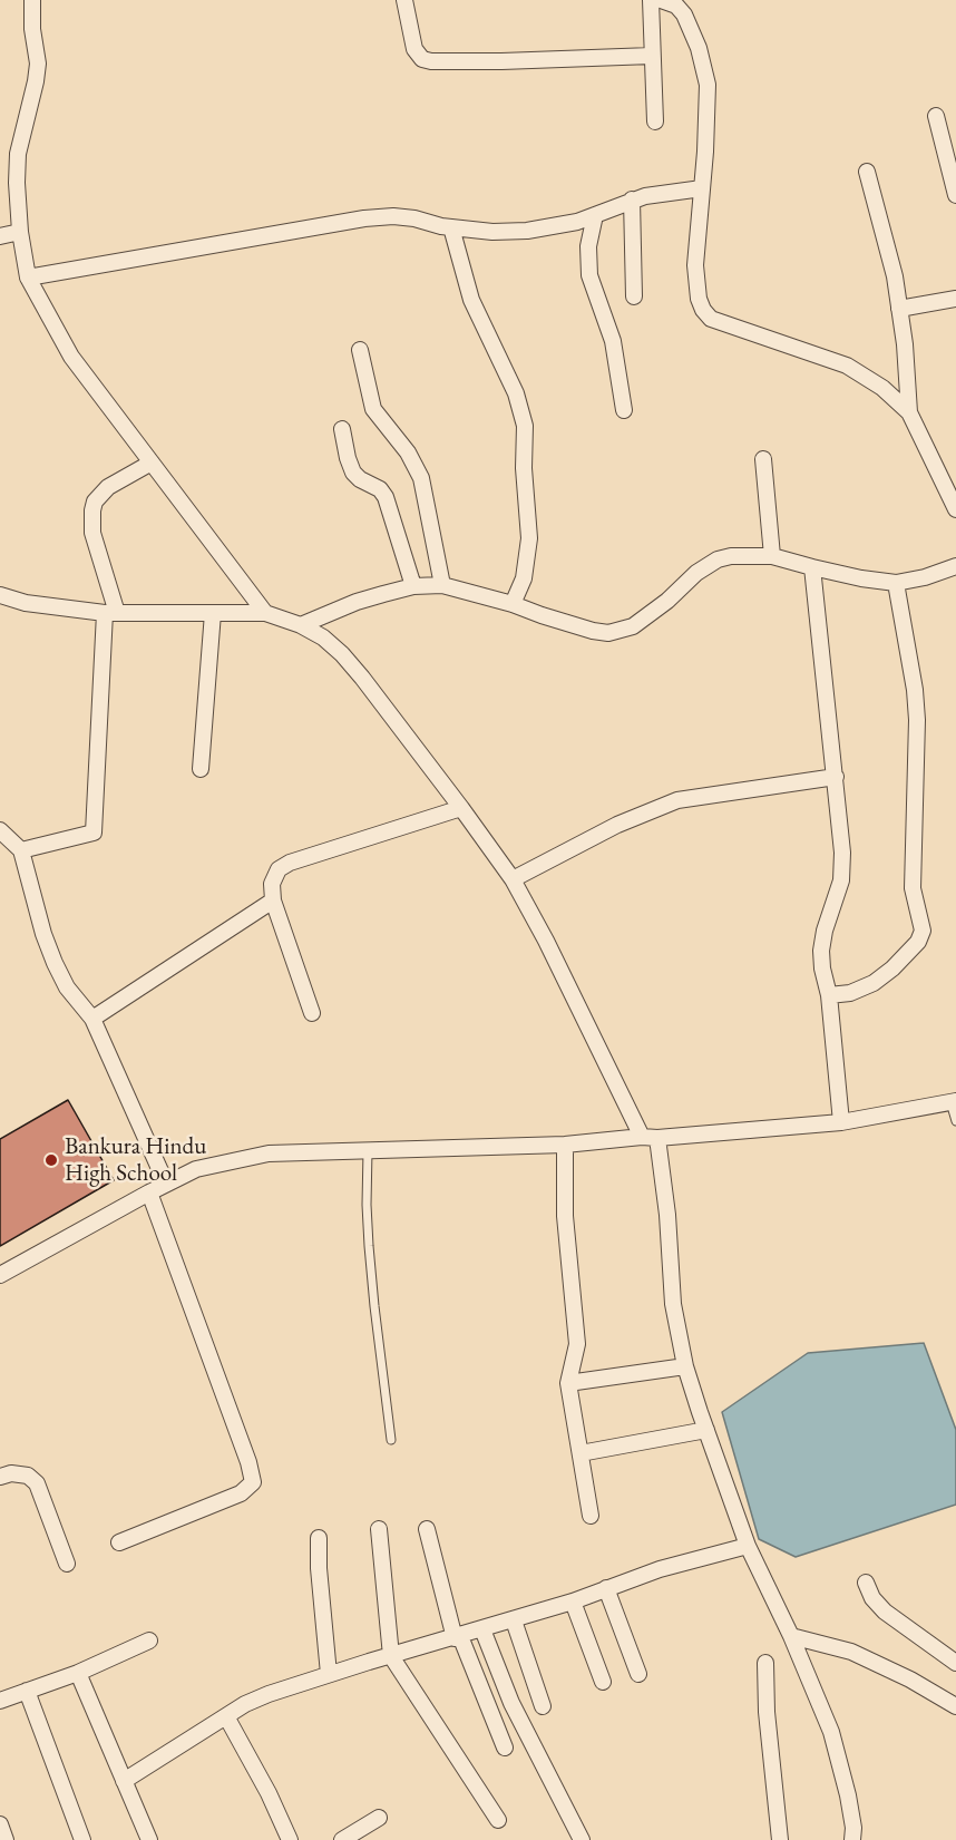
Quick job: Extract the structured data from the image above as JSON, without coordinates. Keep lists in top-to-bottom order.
{
  "places": ["Bankura Hindu High School"]
}
